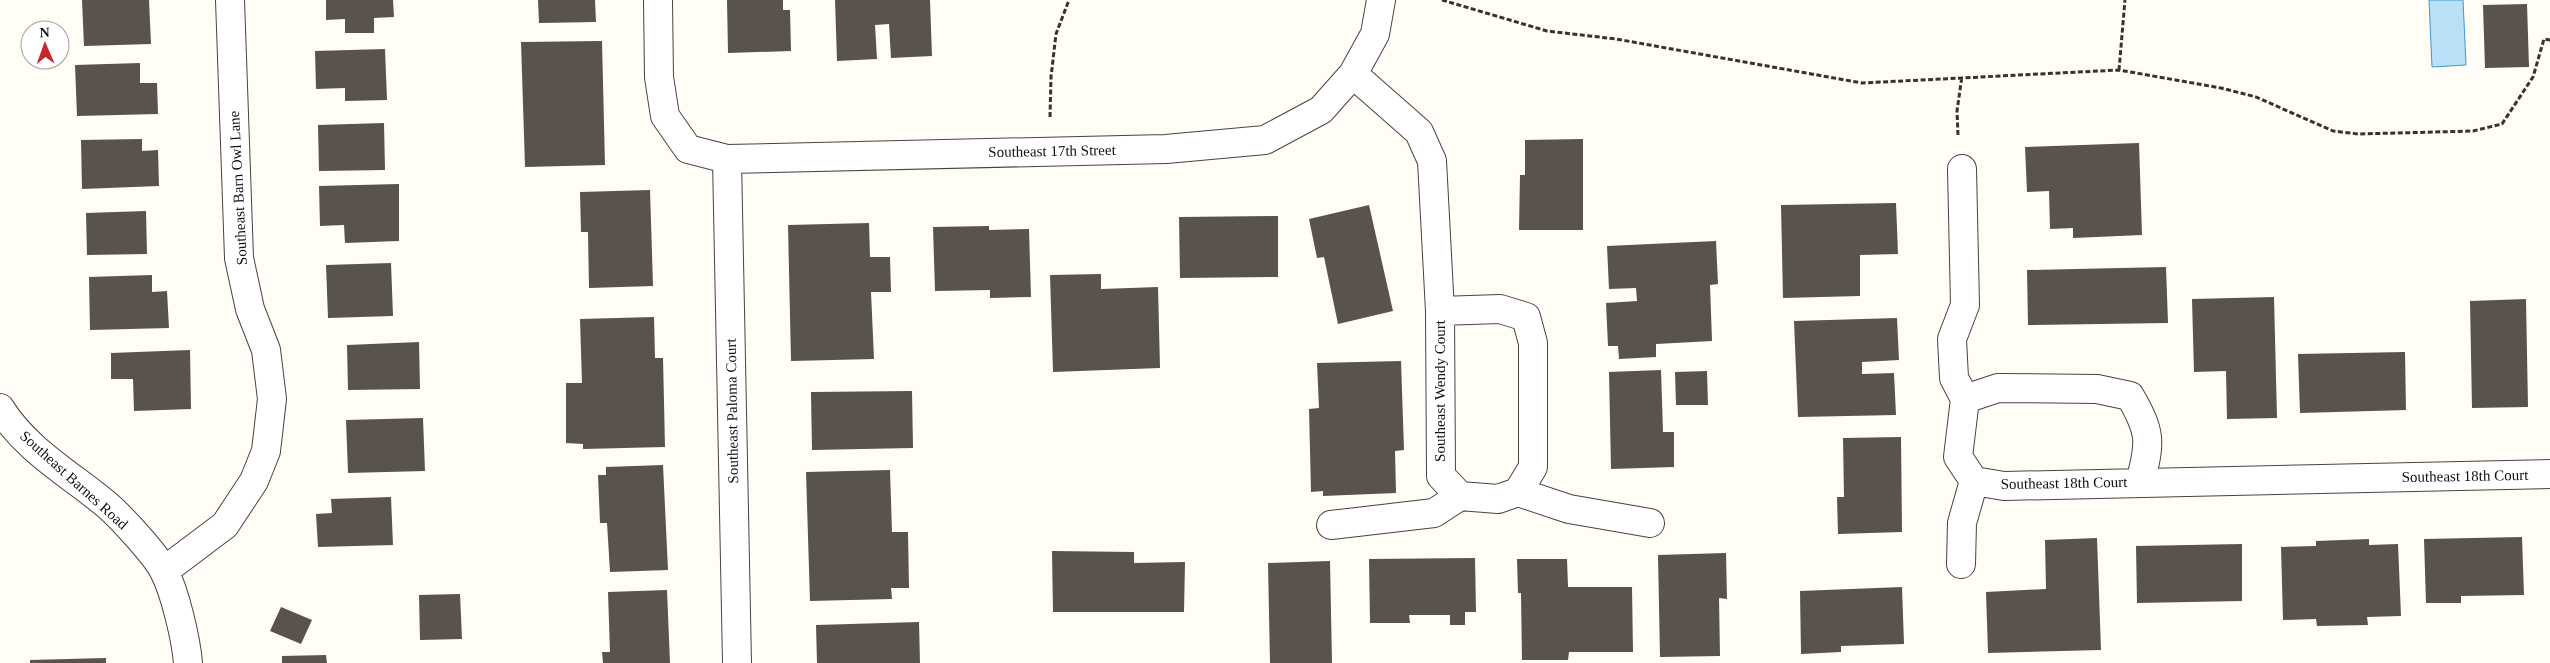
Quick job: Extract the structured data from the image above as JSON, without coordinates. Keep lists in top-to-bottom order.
{
  "streets": {
    "street": [
      "Southeast 17th Street",
      "Southeast Barn Owl Lane",
      "Southeast Wendy Court",
      "Southeast Paloma Court",
      "Southeast 18th Court",
      "Southeast Barnes Road"
    ]
  },
  "crossings": [
    ["Southeast 17th Street", "Southeast Wendy Court"],
    ["Southeast 17th Street", "Southeast Paloma Court"],
    ["Southeast Barn Owl Lane", "Southeast Barnes Road"]
  ],
  "north": "top"
}
